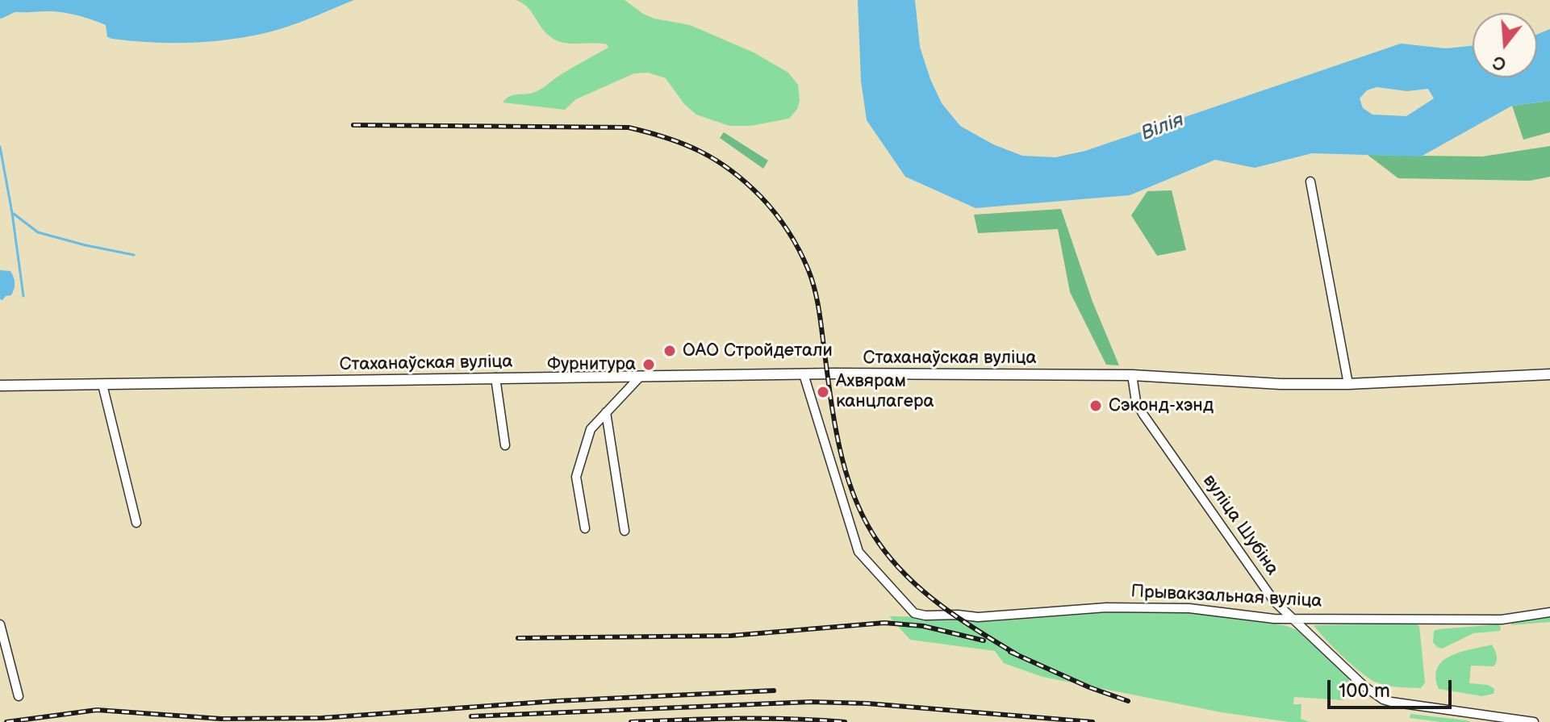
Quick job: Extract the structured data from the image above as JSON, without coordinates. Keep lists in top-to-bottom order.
{
  "streets": {
    "street": ["Стаханаўская вуліца", "вуліца Шубіна", "Прывакзальная вуліца"]
  },
  "crossings": [
    ["Стаханаўская вуліца", "вуліца Шубіна"],
    ["Стаханаўская вуліца", "Прывакзальная вуліца"],
    ["вуліца Шубіна", "Прывакзальная вуліца"]
  ],
  "water": ["Вілія"],
  "places": [
    "ОАО Стройдетали",
    "Фурнитура",
    "Ахвярам канцлагера",
    "Сэконд-хэнд"
  ],
  "scale_bar": "100 m",
  "north": "bottom"
}
